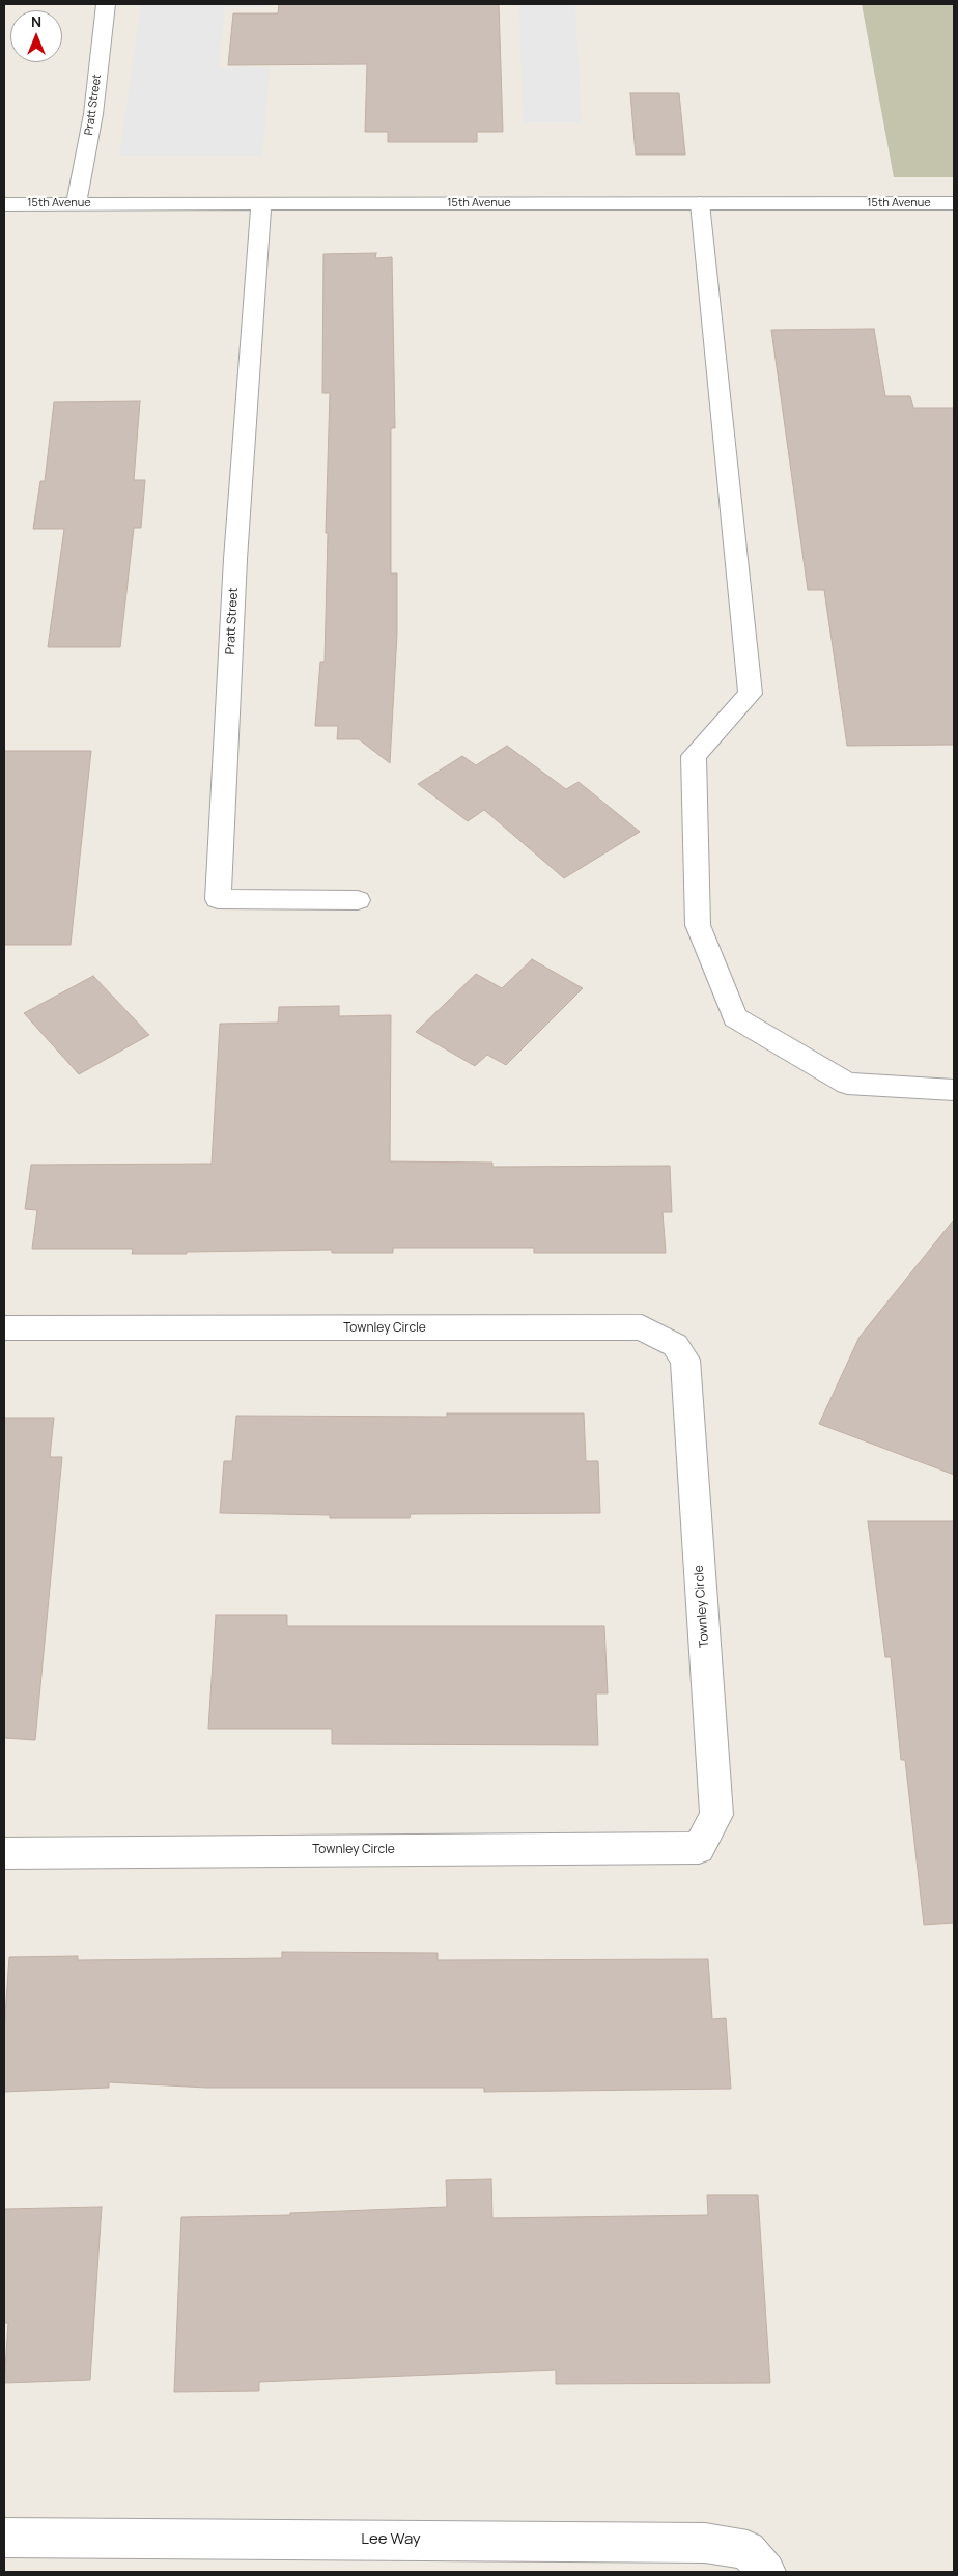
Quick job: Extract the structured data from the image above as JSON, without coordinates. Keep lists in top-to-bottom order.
{
  "streets": {
    "street": [
      "Pratt Street",
      "15th Avenue",
      "Townley Circle",
      "Lee Way"
    ]
  },
  "crossings": [
    ["Pratt Street", "15th Avenue"]
  ],
  "north": "top"
}
